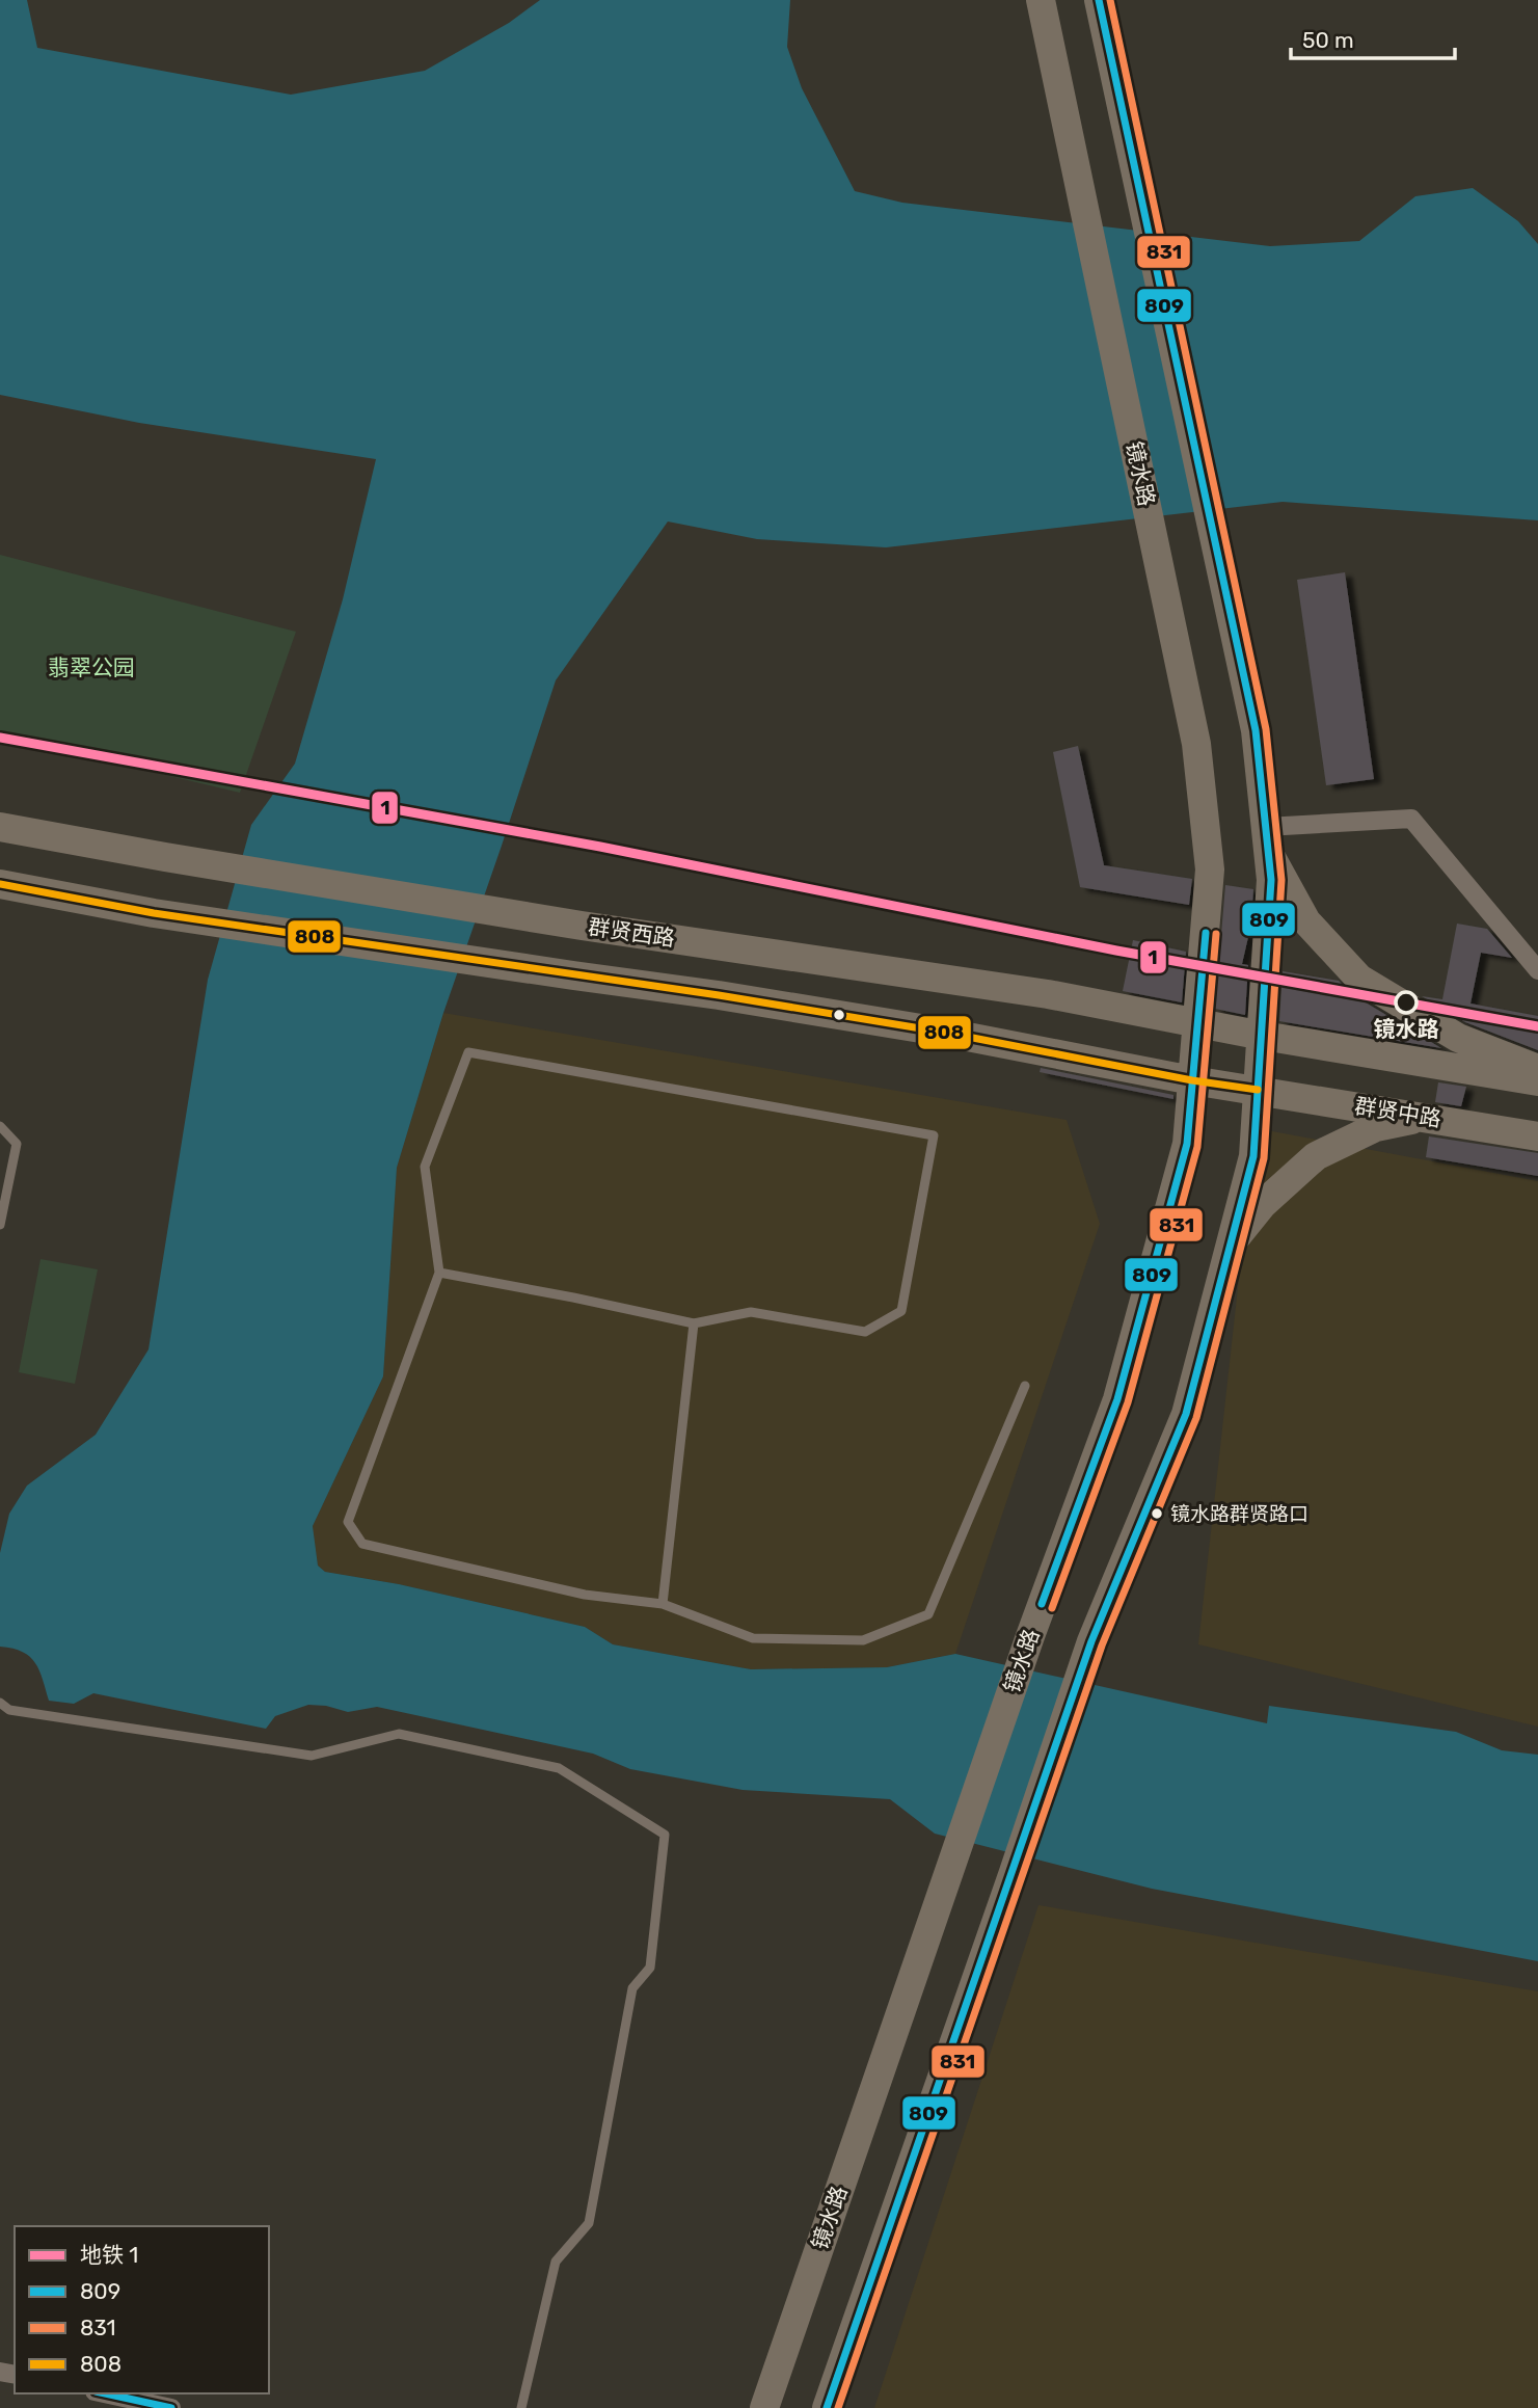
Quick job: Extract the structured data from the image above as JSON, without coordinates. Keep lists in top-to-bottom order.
{
  "streets": {
    "main road": ["镜水路", "群贤西路", "群贤中路"]
  },
  "crossings": [
    ["镜水路", "群贤西路"]
  ],
  "parks": ["翡翠公园"],
  "places": ["镜水路", "镜水路群贤路口"],
  "lines": [
    "transit line 809",
    "transit line 831",
    "metro line 1",
    "transit line 808"
  ],
  "legend": [
    "地铁 1",
    "809",
    "831",
    "808"
  ],
  "scale_bar": "50 m"
}
